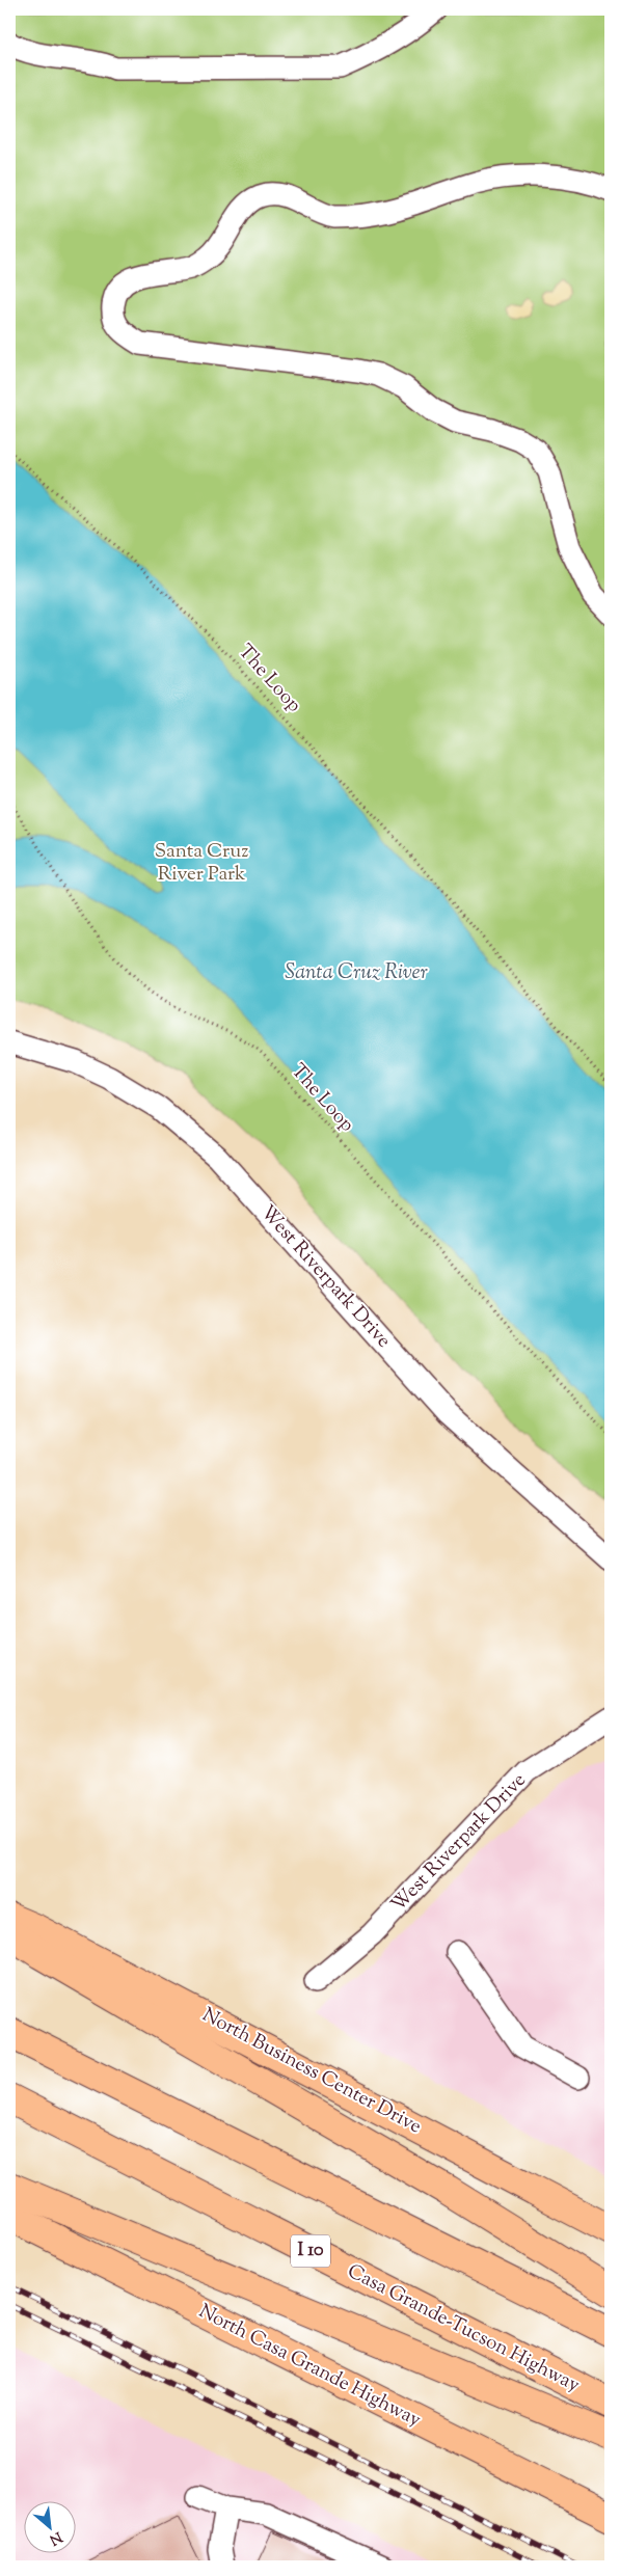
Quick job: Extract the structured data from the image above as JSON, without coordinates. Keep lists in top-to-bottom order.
{
  "streets": {
    "main road": [
      "North Business Center Drive",
      "I 10",
      "Casa Grande-Tucson Highway",
      "North Casa Grande Highway"
    ],
    "street": ["West Riverpark Drive"],
    "path": ["The Loop"]
  },
  "water": ["Santa Cruz River"],
  "parks": ["Santa Cruz River Park"],
  "north": "bottom right"
}
